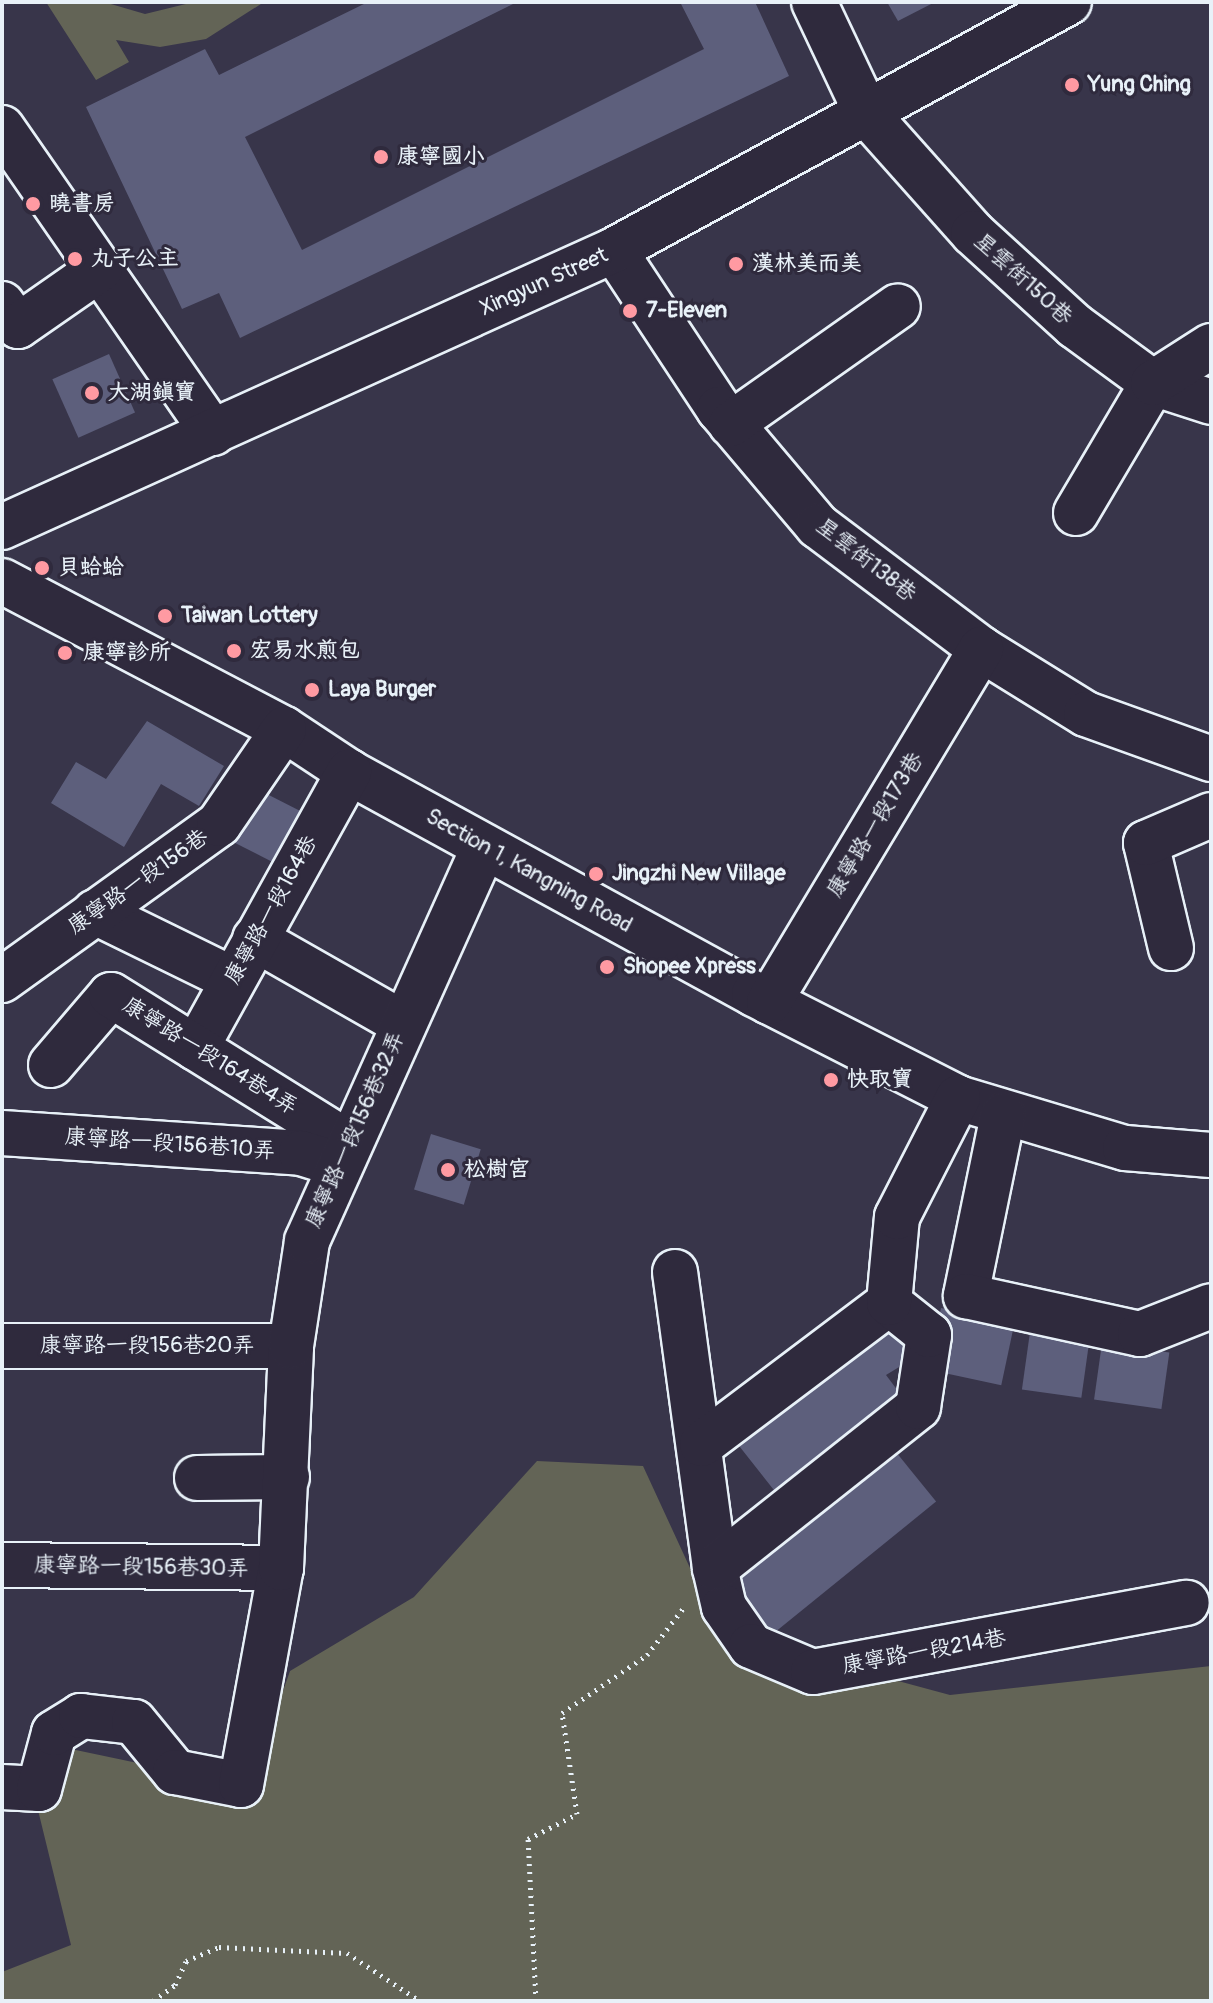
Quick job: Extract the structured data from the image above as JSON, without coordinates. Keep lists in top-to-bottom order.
{
  "streets": {
    "street": [
      "星雲街150巷",
      "Xingyun Street",
      "星雲街138巷",
      "康寧路一段173巷",
      "Section 1, Kangning Road",
      "康寧路一段156巷",
      "康寧路一段164巷",
      "康寧路一段164巷4弄",
      "康寧路一段156巷32弄",
      "康寧路一段156巷10弄",
      "康寧路一段156巷20弄",
      "康寧路一段156巷30弄",
      "康寧路一段214巷"
    ]
  },
  "crossings": [
    ["星雲街150巷", "Xingyun Street"],
    ["Xingyun Street", "星雲街138巷"],
    ["星雲街138巷", "康寧路一段173巷"],
    ["康寧路一段173巷", "Section 1, Kangning Road"],
    ["Section 1, Kangning Road", "康寧路一段156巷"],
    ["Section 1, Kangning Road", "康寧路一段164巷"],
    ["Section 1, Kangning Road", "康寧路一段156巷32弄"],
    ["康寧路一段164巷", "康寧路一段164巷4弄"],
    ["康寧路一段164巷4弄", "康寧路一段156巷32弄"],
    ["康寧路一段164巷4弄", "康寧路一段156巷10弄"],
    ["康寧路一段156巷32弄", "康寧路一段156巷10弄"],
    ["康寧路一段156巷32弄", "康寧路一段156巷20弄"],
    ["康寧路一段156巷32弄", "康寧路一段156巷30弄"]
  ],
  "places": [
    "Yung Ching",
    "康寧國小",
    "曉書房",
    "丸子公主",
    "漢林美而美",
    "7-Eleven",
    "大湖鎮寶",
    "貝蛤蛤",
    "Taiwan Lottery",
    "宏易水煎包",
    "康寧診所",
    "Laya Burger",
    "Jingzhi New Village",
    "Shopee Xpress",
    "快取寶",
    "松樹宮"
  ]
}
